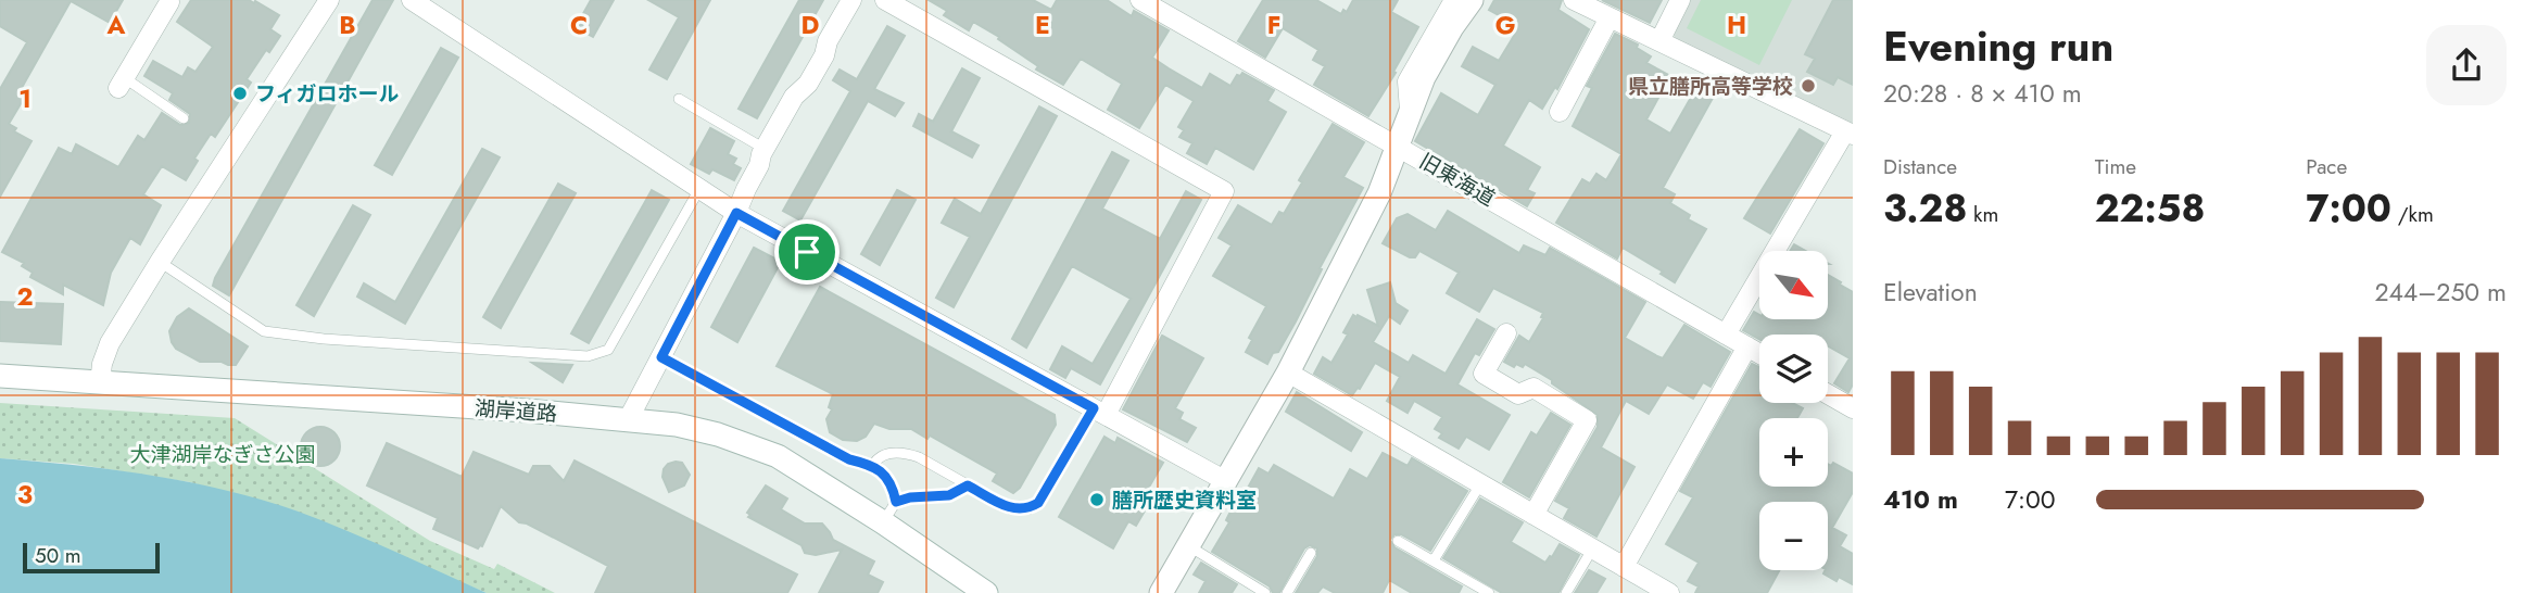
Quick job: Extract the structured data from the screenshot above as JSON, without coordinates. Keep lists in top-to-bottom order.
{
  "streets": {
    "main road": ["湖岸道路"],
    "street": ["旧東海道"]
  },
  "parks": ["大津湖岸なぎさ公園"],
  "places": ["県立膳所高等学校", "フィガロホール", "膳所歴史資料室"],
  "scale_bar": "50 m",
  "north": "bottom right",
  "page": {
    "heading": ["Evening run", "20:28 · 8 × 410 m"],
    "stats": [
      ["Distance", "3.28 km"],
      ["Time", "22:58"],
      ["Pace", "7:00 /km"]
    ],
    "map_buttons": ["+", "−"],
    "chart": ["Elevation", "244–250 m"],
    "list": [
      {
        "name": "410 m",
        "note": "7:00"
      }
    ],
    "scale": "50 m"
  },
  "grid": {
    "columns": [
      "A",
      "B",
      "C",
      "D",
      "E",
      "F",
      "G",
      "H"
    ],
    "rows": ["1", "2", "3"]
  }
}
